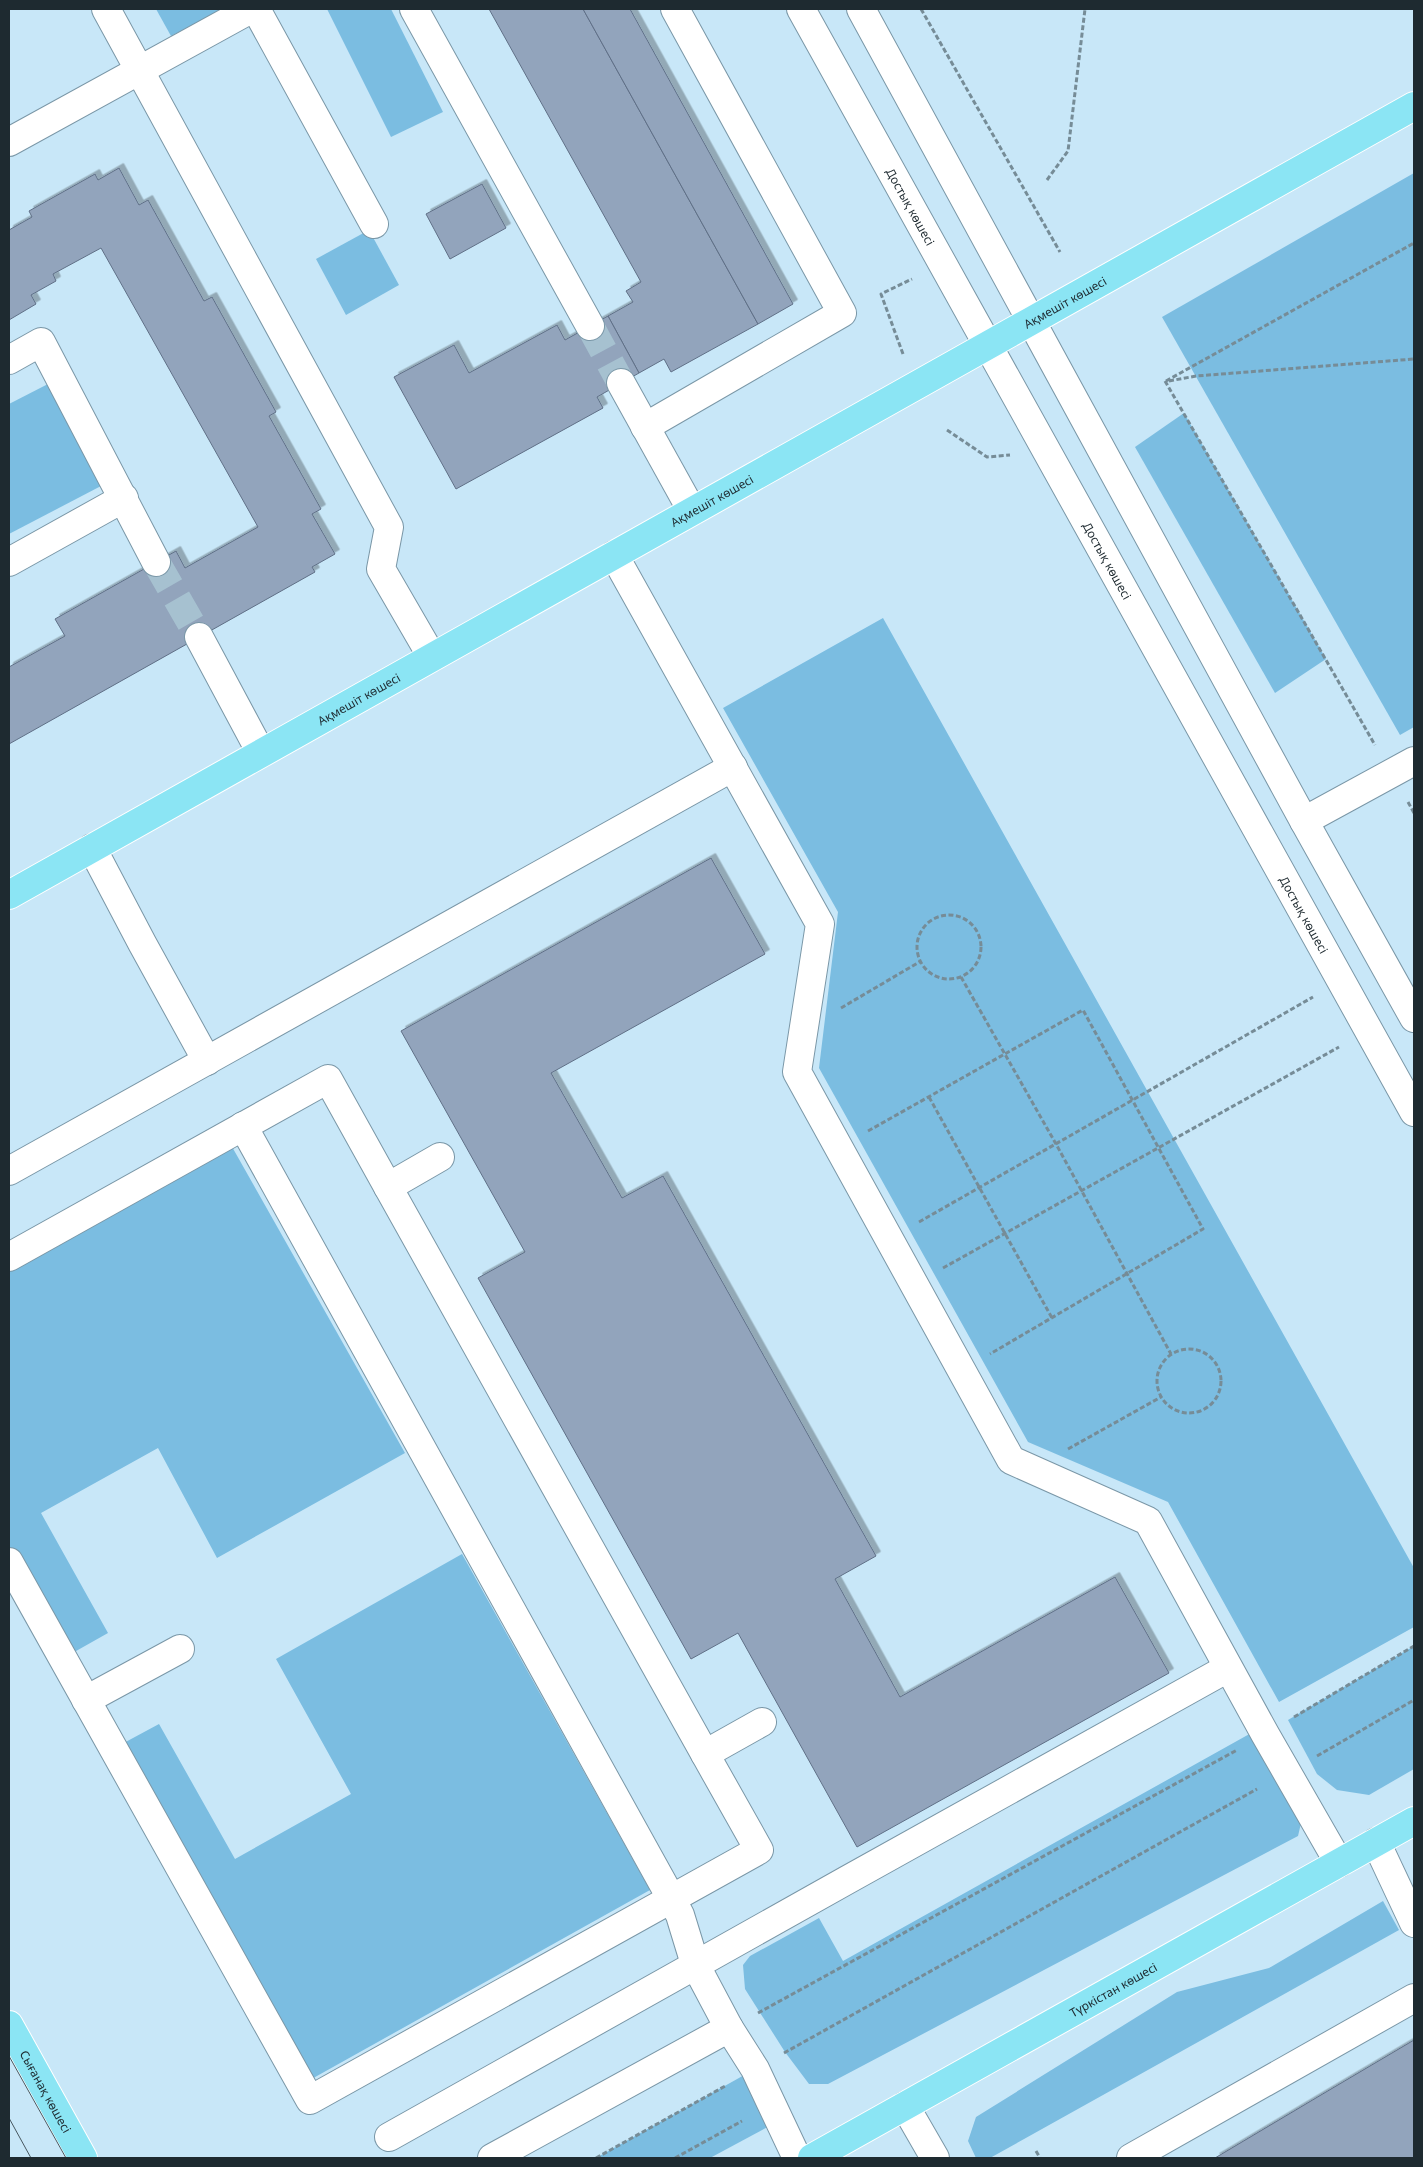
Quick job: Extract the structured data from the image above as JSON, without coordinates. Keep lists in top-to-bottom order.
{
  "streets": {
    "main road": ["Ақмешіт көшесі", "Түркістан көшесі", "Сығанақ көшесі"],
    "street": ["Достық көшесі"]
  },
  "crossings": [
    ["Достық көшесі", "Ақмешіт көшесі"]
  ]
}
